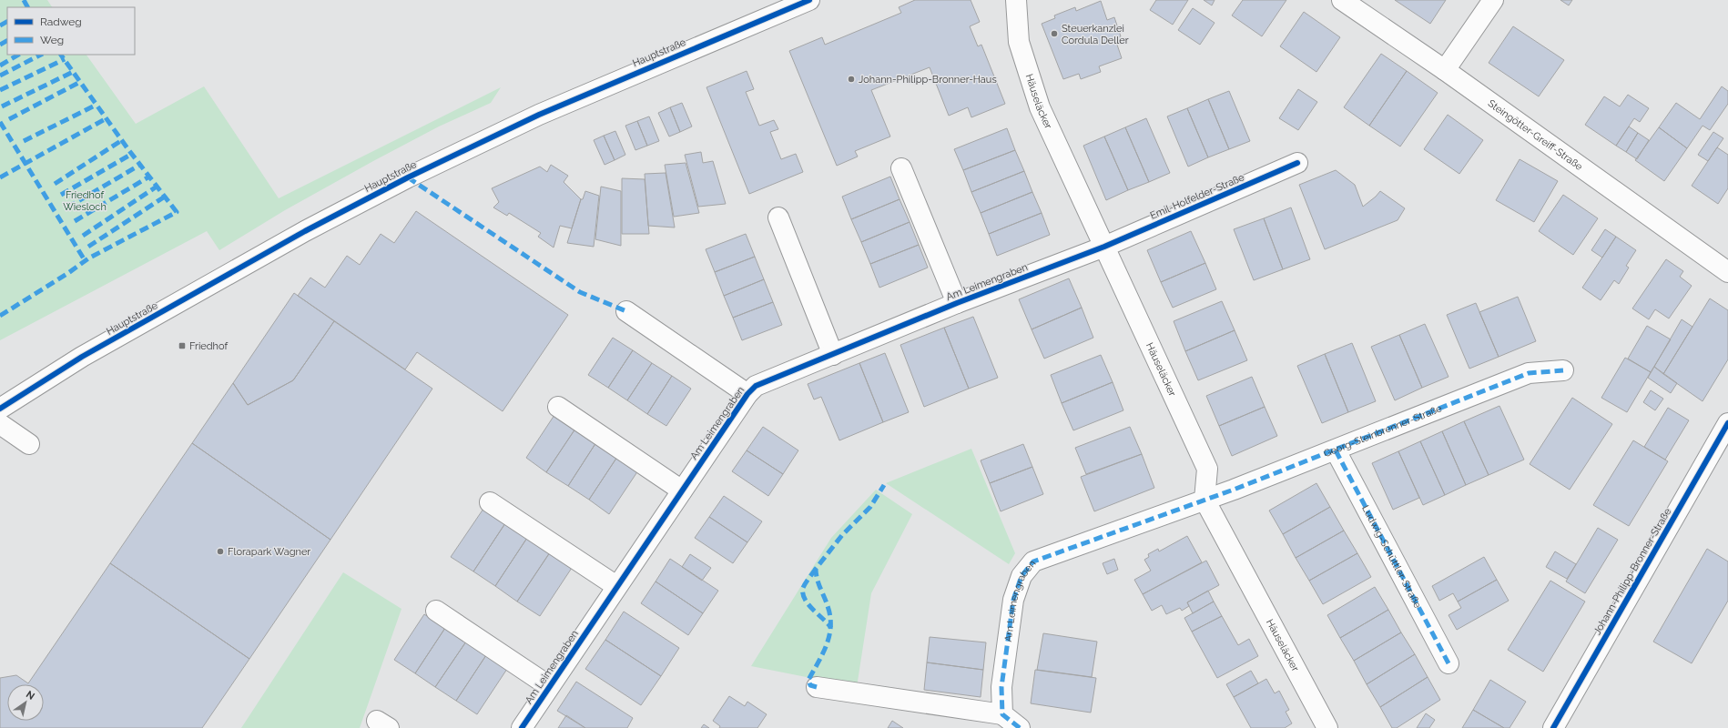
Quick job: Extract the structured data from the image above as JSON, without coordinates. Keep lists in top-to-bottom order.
{
  "streets": {
    "street": [
      "Hauptstraße",
      "Häuseläcker",
      "Steingötter-Greiff-Straße",
      "Emil-Holfelder-Straße",
      "Am Leimengraben",
      "Georg-Steinbrenner-Straße",
      "Ludwig-Schüttler-Straße",
      "Johann-Philipp-Bronner-Straße"
    ]
  },
  "crossings": [
    ["Häuseläcker", "Emil-Holfelder-Straße"],
    ["Häuseläcker", "Am Leimengraben"],
    ["Häuseläcker", "Georg-Steinbrenner-Straße"],
    ["Emil-Holfelder-Straße", "Am Leimengraben"],
    ["Am Leimengraben", "Georg-Steinbrenner-Straße"],
    ["Georg-Steinbrenner-Straße", "Ludwig-Schüttler-Straße"]
  ],
  "parks": ["Friedhof Wiesloch"],
  "places": {
    "other": ["Steuerkanzlei Cordula Deller", "Johann-Philipp-Bronner-Haus", "Florapark Wagner"],
    "transit": ["Friedhof"]
  },
  "legend": ["Radweg", "Weg"],
  "north": "top right"
}
